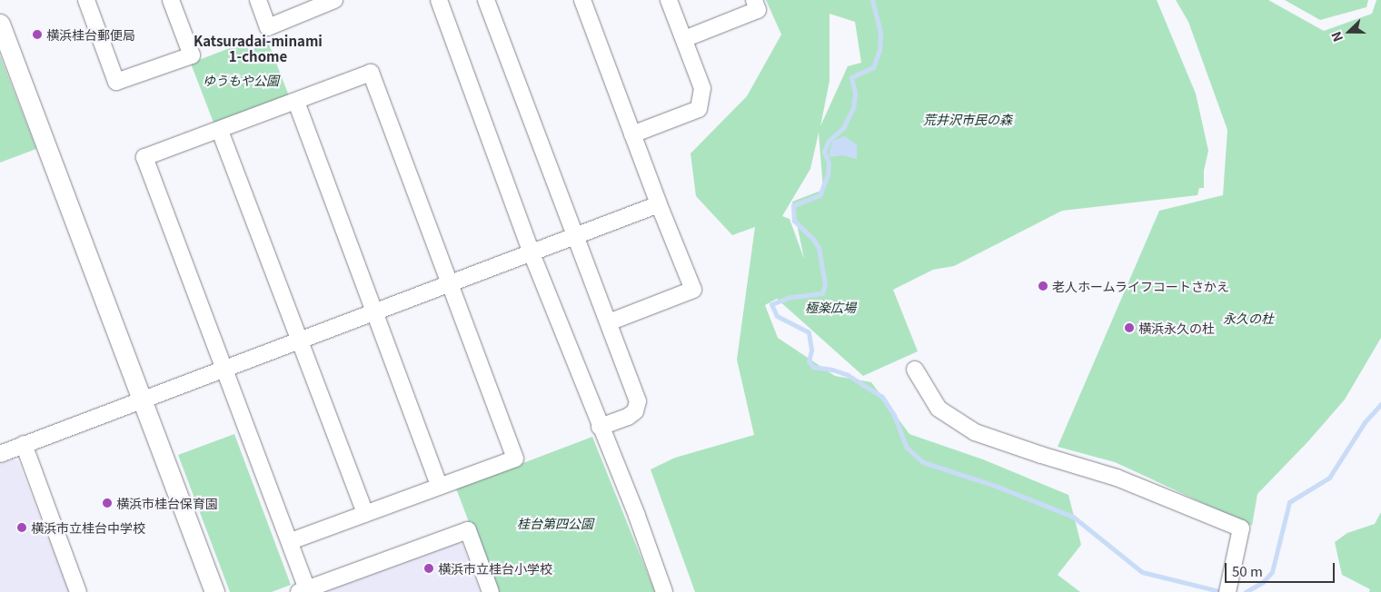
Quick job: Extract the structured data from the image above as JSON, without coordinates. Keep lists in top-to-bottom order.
{
  "districts": ["Katsuradai-minami 1-chome"],
  "parks": [
    "ゆうもや公園",
    "荒井沢市民の森",
    "極楽広場",
    "永久の杜",
    "桂台第四公園"
  ],
  "places": [
    "横浜桂台郵便局",
    "老人ホームライフコートさかえ",
    "横浜永久の杜",
    "横浜市桂台保育園",
    "横浜市立桂台中学校",
    "横浜市立桂台小学校"
  ],
  "scale_bar": "50 m",
  "north": "left"
}
